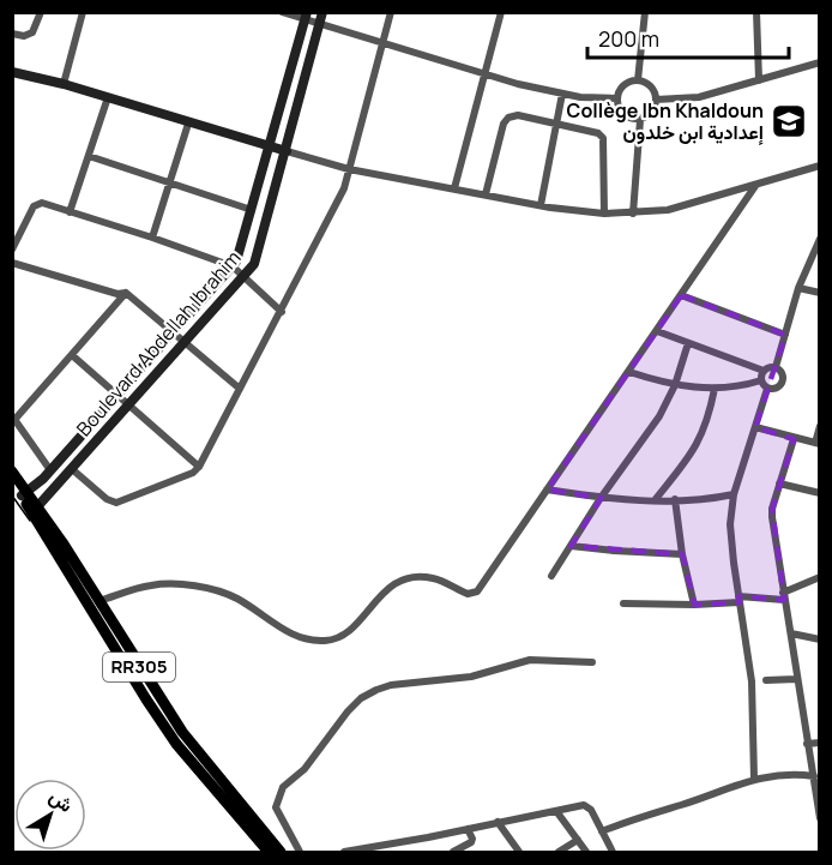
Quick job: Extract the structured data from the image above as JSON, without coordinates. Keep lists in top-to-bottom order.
{
  "streets": {
    "main road": ["RR305"],
    "street": ["Boulevard Abdellah Ibrahim"]
  },
  "crossings": [
    ["Boulevard Abdellah Ibrahim", "RR305"]
  ],
  "places": {
    "school or university": ["Collège Ibn Khaldoun إعدادية ابن خلدون"]
  },
  "scale_bar": "200 m",
  "north": "top right"
}
